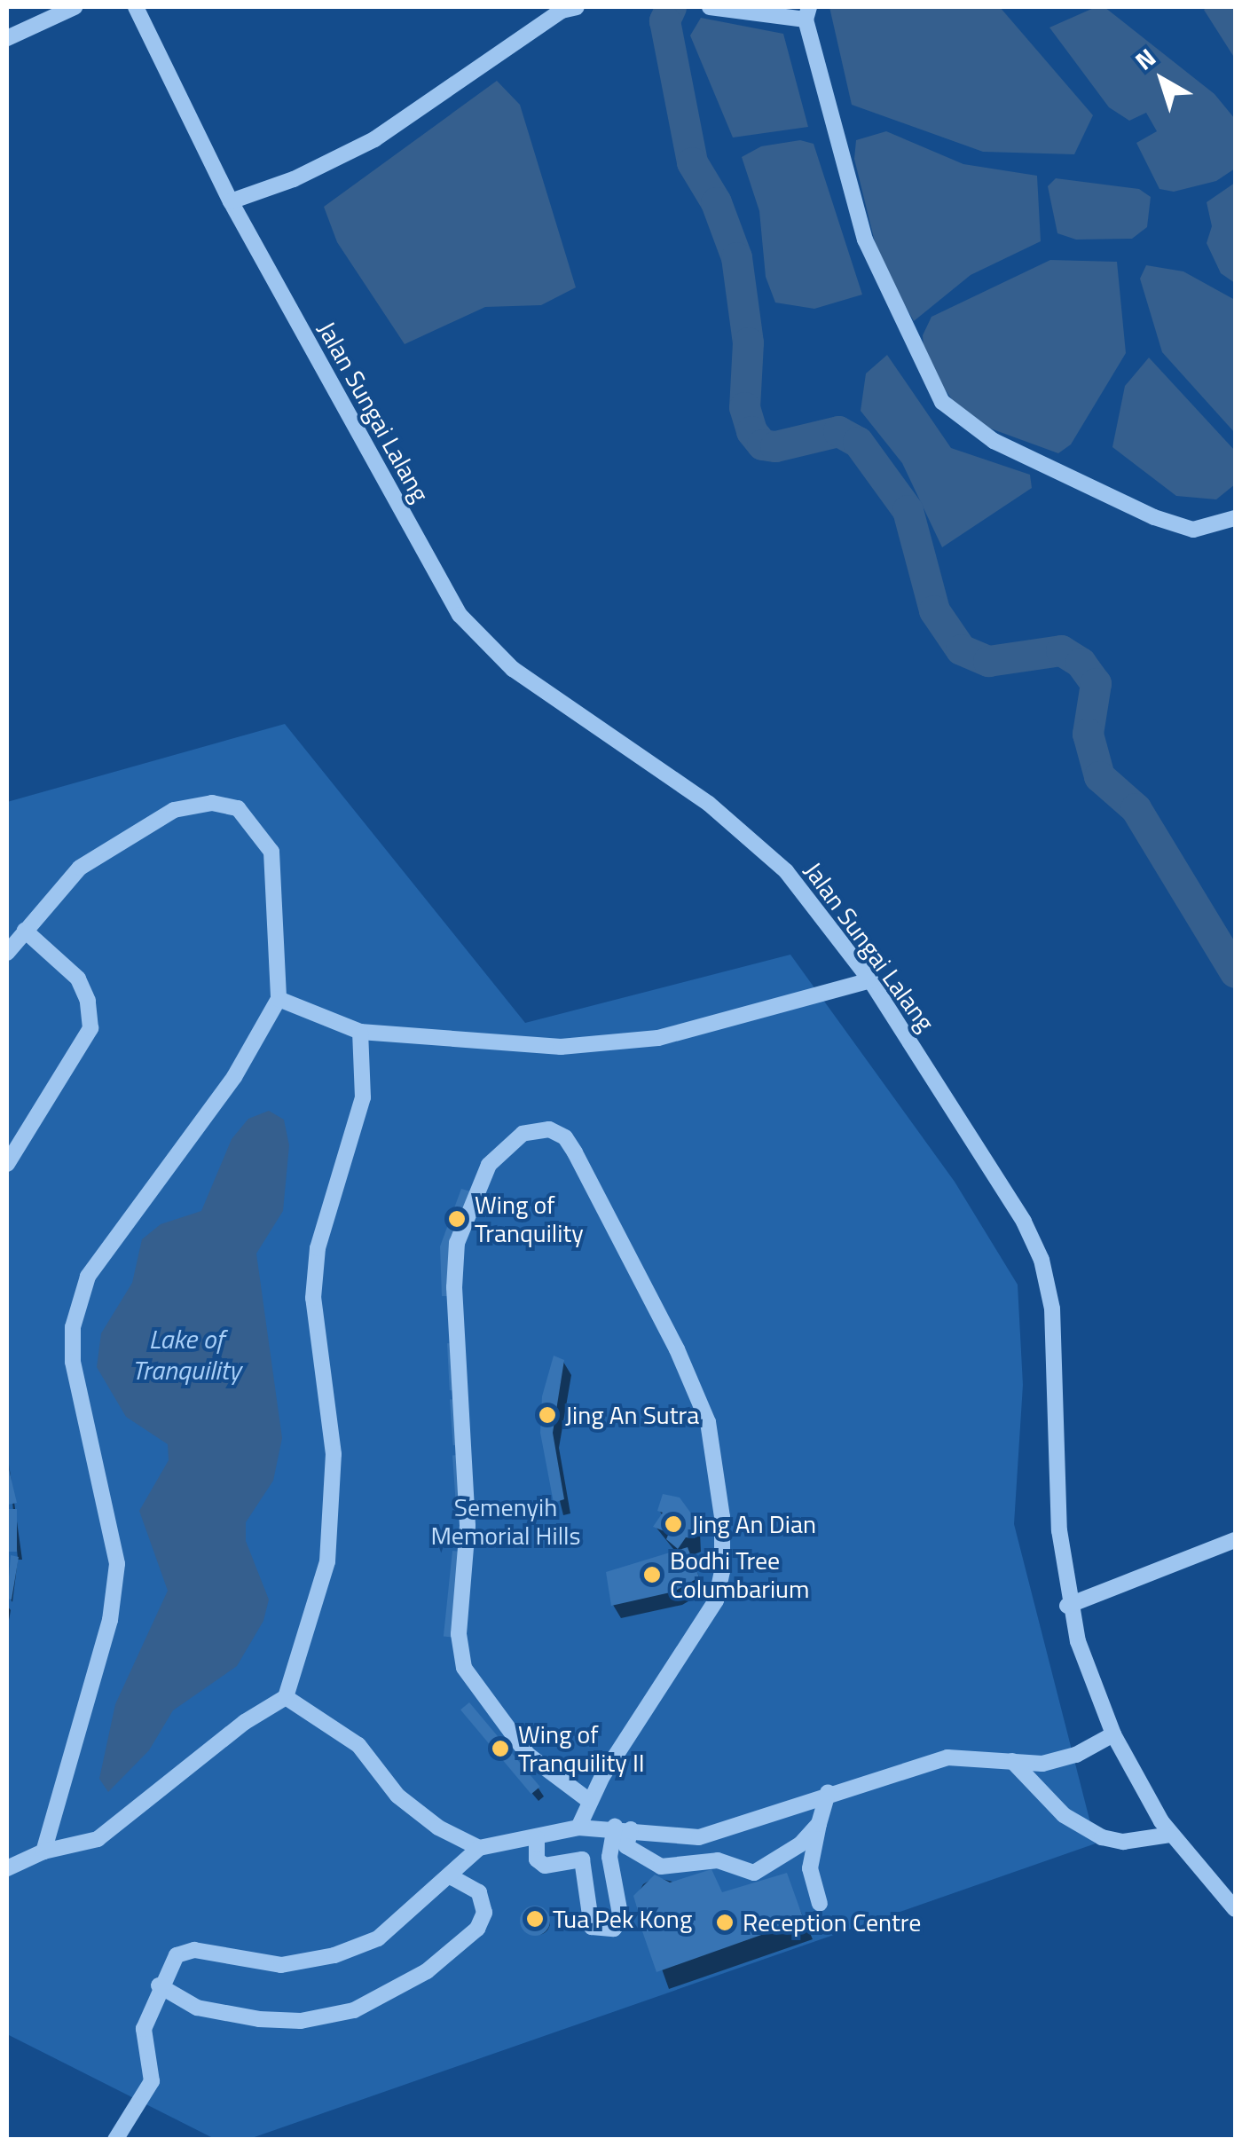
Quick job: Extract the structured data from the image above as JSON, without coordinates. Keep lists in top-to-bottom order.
{
  "streets": {
    "street": ["Jalan Sungai Lalang"]
  },
  "water": ["Lake of Tranquility"],
  "parks": ["Semenyih Memorial Hills"],
  "places": [
    "Wing of Tranquility",
    "Jing An Sutra",
    "Jing An Dian",
    "Bodhi Tree Columbarium",
    "Wing of Tranquility II",
    "Tua Pek Kong",
    "Reception Centre"
  ],
  "north": "top left"
}
